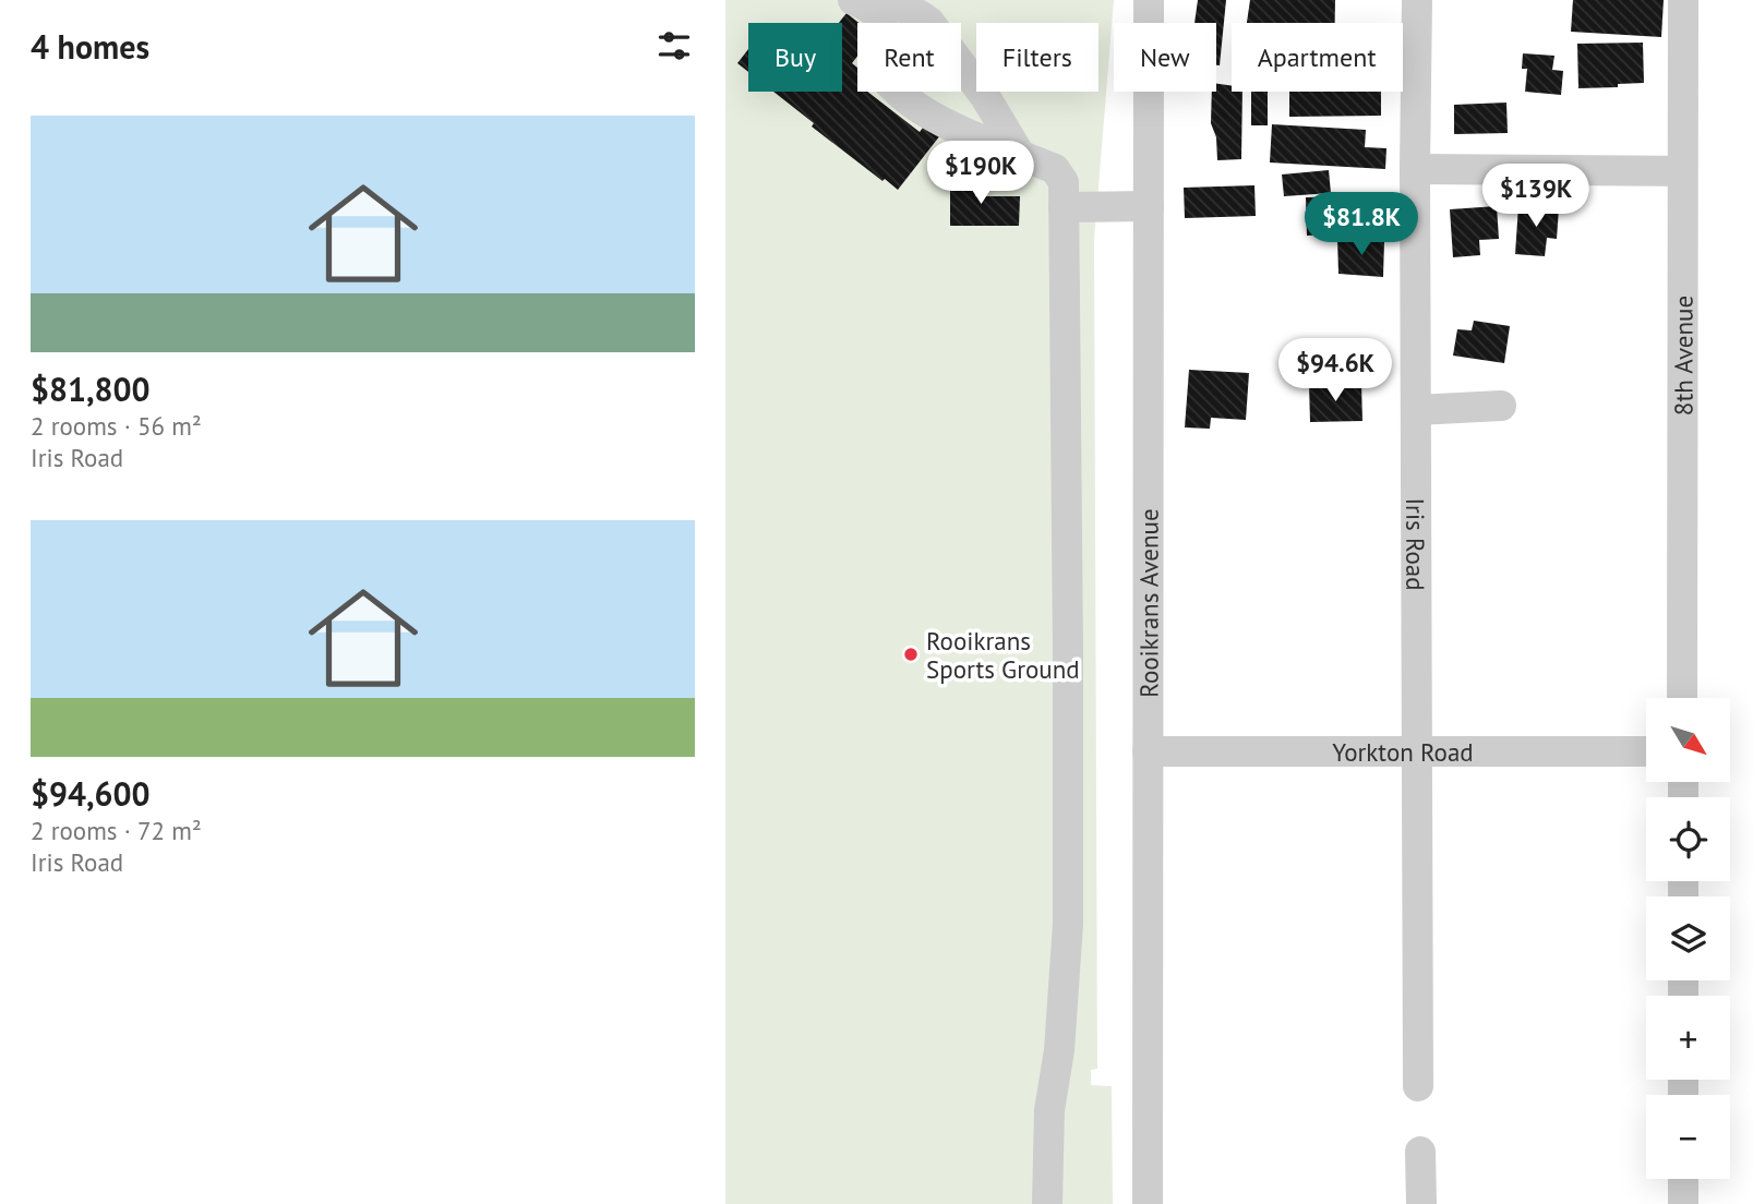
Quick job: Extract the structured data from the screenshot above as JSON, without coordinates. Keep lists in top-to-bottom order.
{
  "streets": {
    "street": [
      "8th Avenue",
      "Iris Road",
      "Rooikrans Avenue",
      "Yorkton Road"
    ]
  },
  "crossings": [
    ["Iris Road", "Yorkton Road"],
    ["Rooikrans Avenue", "Yorkton Road"]
  ],
  "places": ["Rooikrans Sports Ground"],
  "north": "bottom right",
  "page": {
    "heading": "4 homes",
    "chip": [
      "Buy",
      "Rent",
      "Filters",
      "New",
      "Apartment"
    ],
    "list": [
      {
        "name": "$81,800",
        "note": "2 rooms · 56 m² · Iris Road"
      },
      {
        "name": "$94,600",
        "note": "2 rooms · 72 m² · Iris Road"
      }
    ],
    "price": [
      "$190K",
      "$139K",
      "$81.8K",
      "$94.6K"
    ],
    "map_buttons": ["+", "−"]
  }
}
